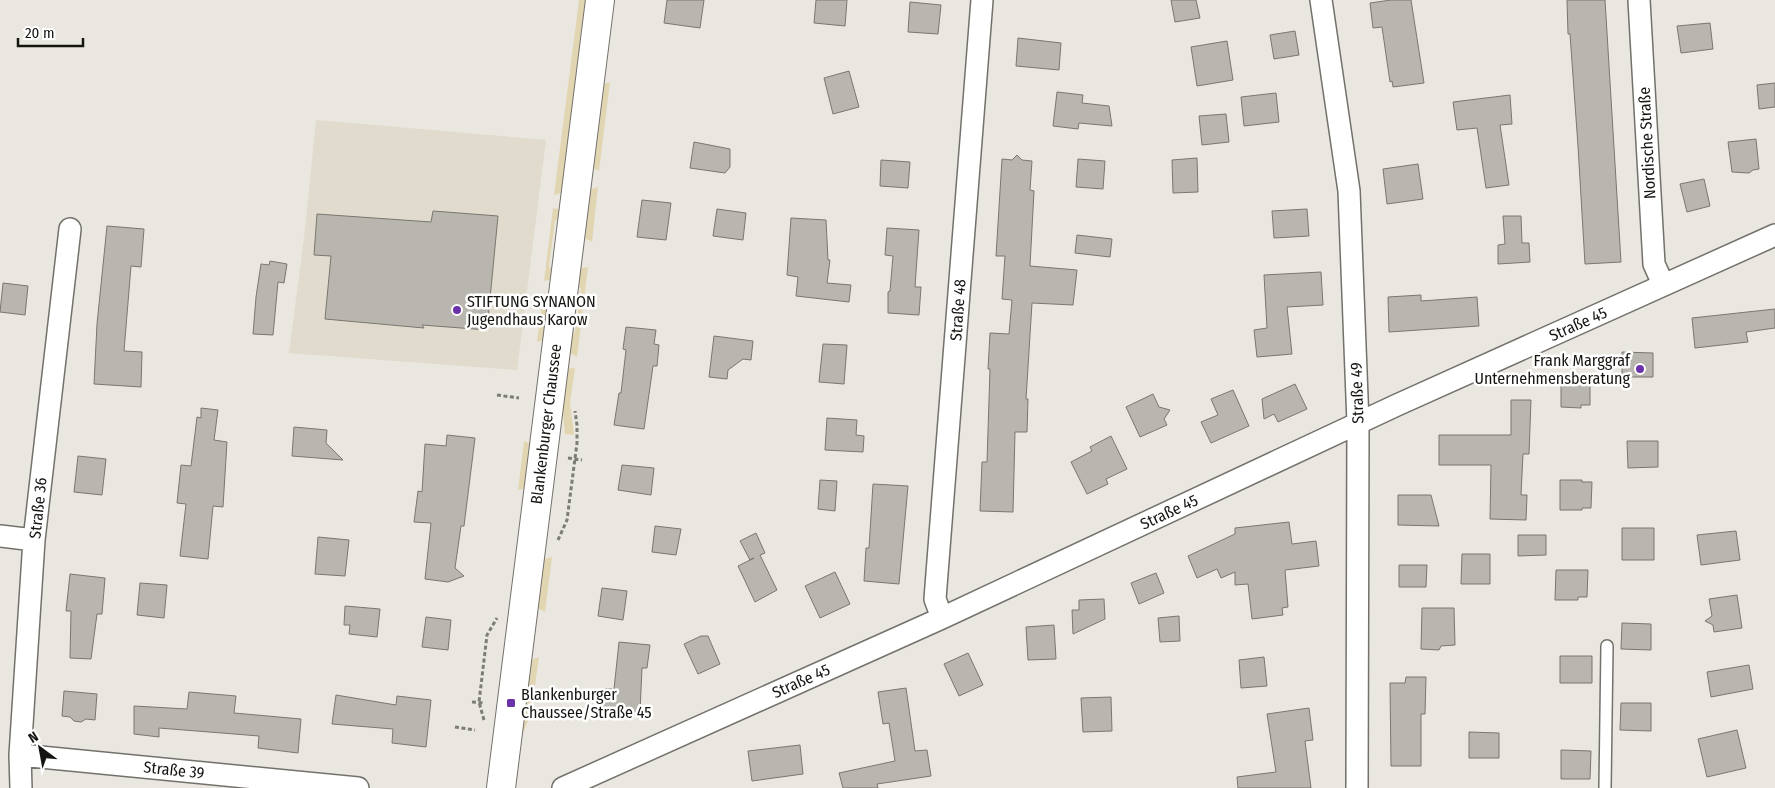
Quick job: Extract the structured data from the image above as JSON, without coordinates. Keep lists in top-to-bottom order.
{
  "streets": {
    "main road": ["Blankenburger Chaussee"],
    "street": [
      "Nordische Straße",
      "Straße 48",
      "Straße 45",
      "Straße 49",
      "Straße 36",
      "Straße 39"
    ]
  },
  "crossings": [
    ["Nordische Straße", "Straße 45"],
    ["Straße 48", "Straße 45"],
    ["Straße 45", "Straße 49"],
    ["Straße 36", "Straße 39"]
  ],
  "places": {
    "other": ["STIFTUNG SYNANON Jugendhaus Karow", "Frank Marggraf Unternehmensberatung"],
    "transit": ["Blankenburger Chaussee/Straße 45"]
  },
  "scale_bar": "20 m",
  "north": "top left"
}
